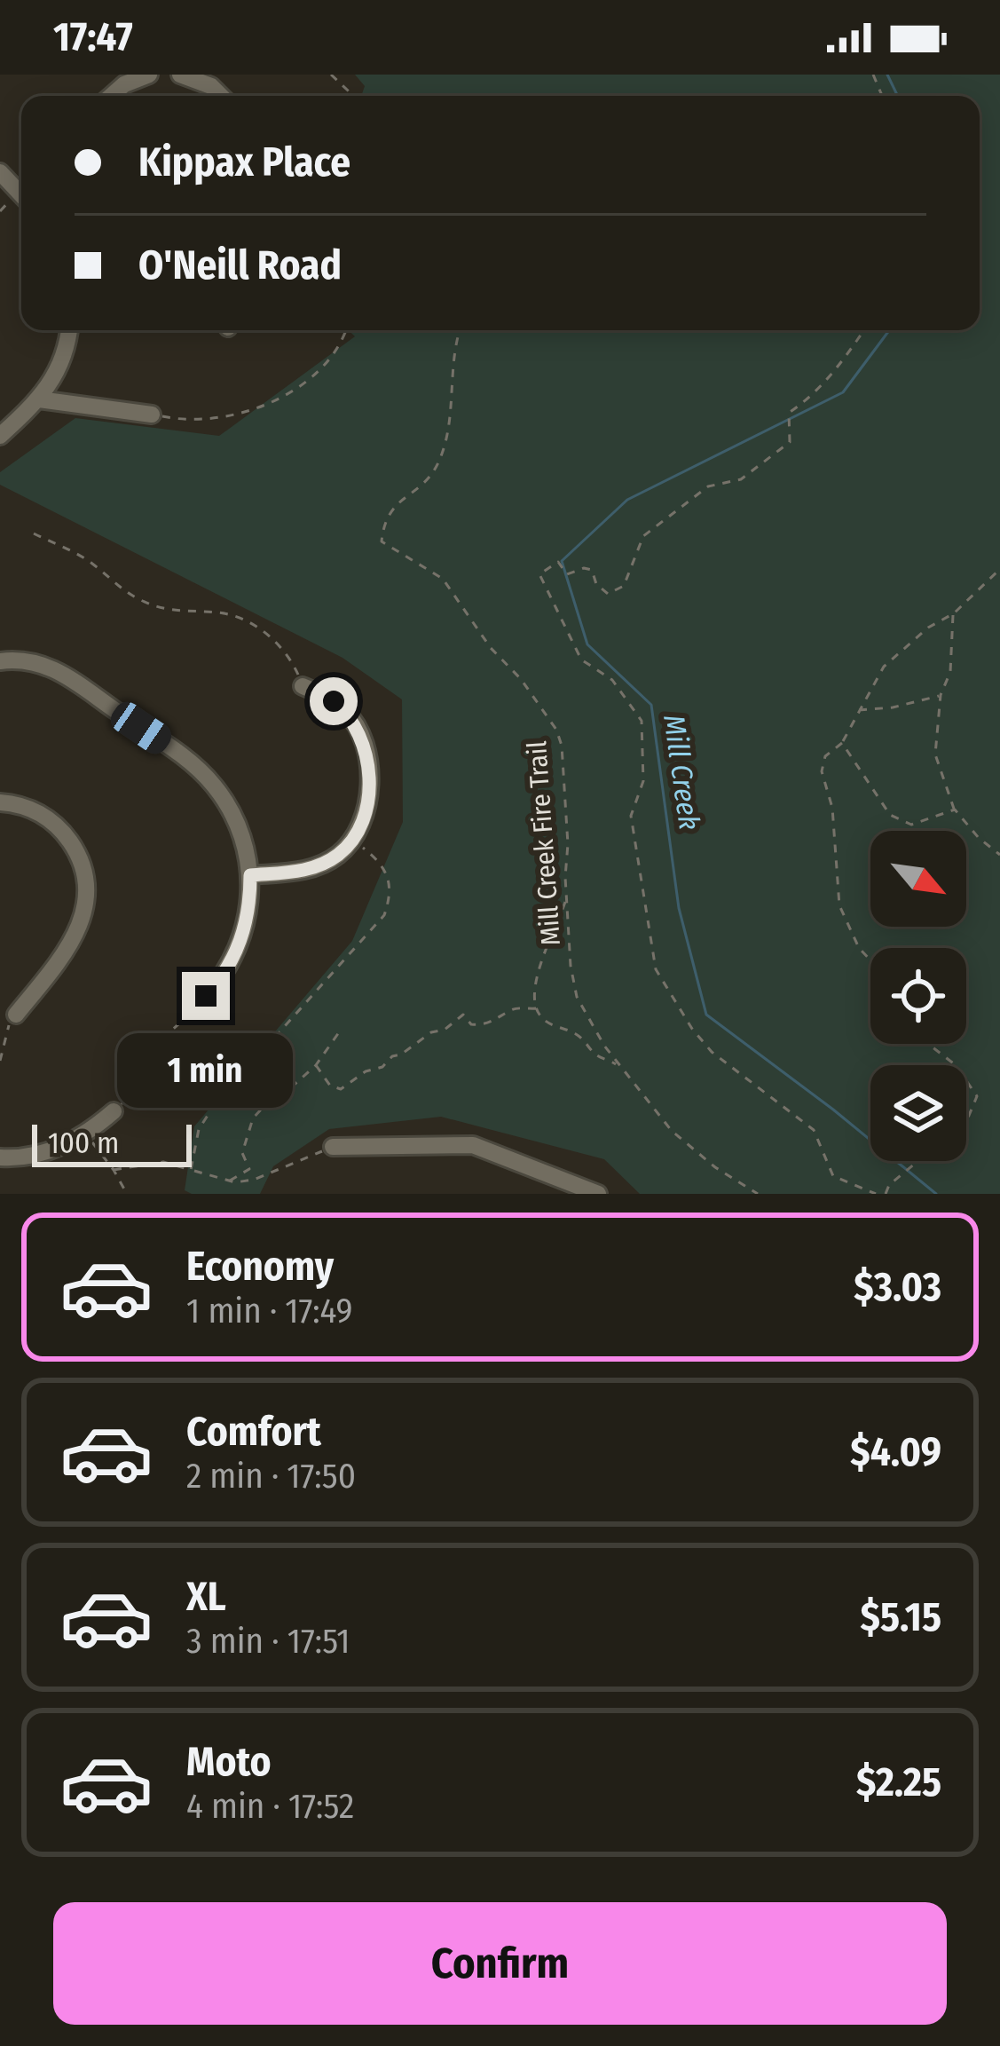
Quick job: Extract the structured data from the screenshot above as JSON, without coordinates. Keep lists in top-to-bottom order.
{
  "streets": {
    "path": ["Mill Creek Fire Trail"]
  },
  "water": ["Mill Creek"],
  "scale_bar": "100 m",
  "north": "bottom right",
  "page": {
    "status": "17:47",
    "banner": ["Kippax Place", "O'Neill Road"],
    "bubble": "1 min",
    "scale": "100 m",
    "list": [
      {
        "name": "Economy",
        "note": "1 min · 17:49",
        "value": "$3.03"
      },
      {
        "name": "Comfort",
        "note": "2 min · 17:50",
        "value": "$4.09"
      },
      {
        "name": "XL",
        "note": "3 min · 17:51",
        "value": "$5.15"
      },
      {
        "name": "Moto",
        "note": "4 min · 17:52",
        "value": "$2.25"
      }
    ],
    "buttons": "Confirm"
  }
}
